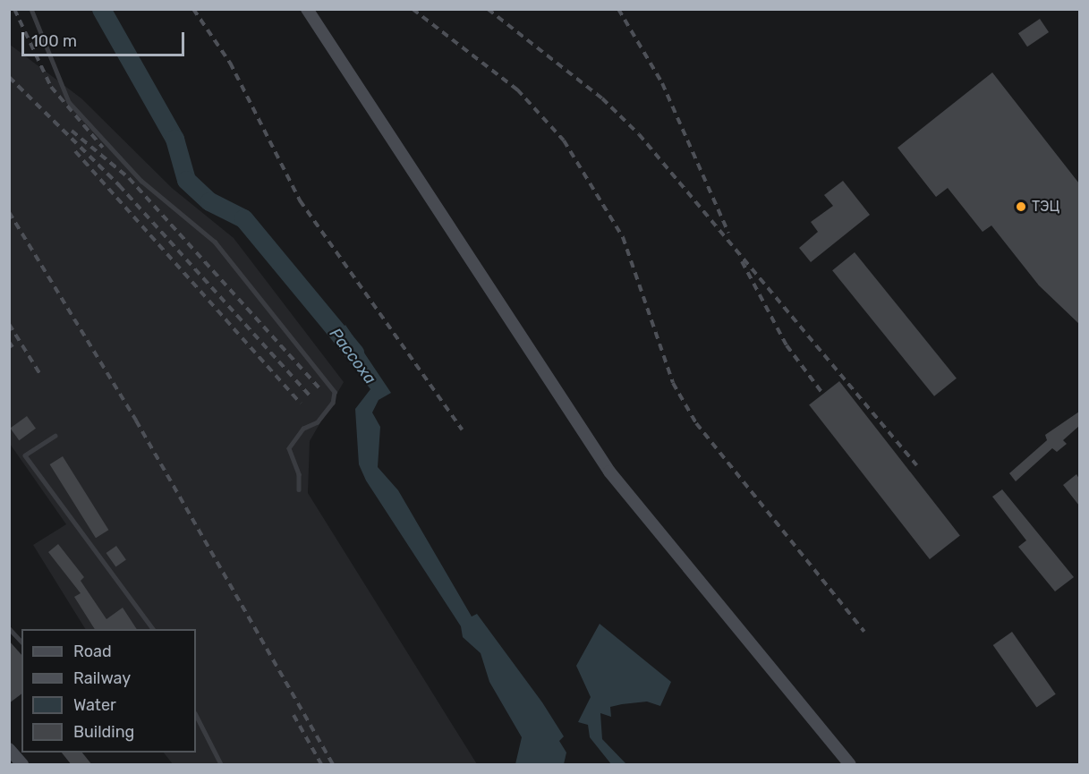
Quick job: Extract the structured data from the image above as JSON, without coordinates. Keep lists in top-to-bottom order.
{
  "water": ["Рассоха"],
  "places": ["ТЭЦ"],
  "legend": [
    "Road",
    "Railway",
    "Water",
    "Building"
  ],
  "scale_bar": "100 m"
}
